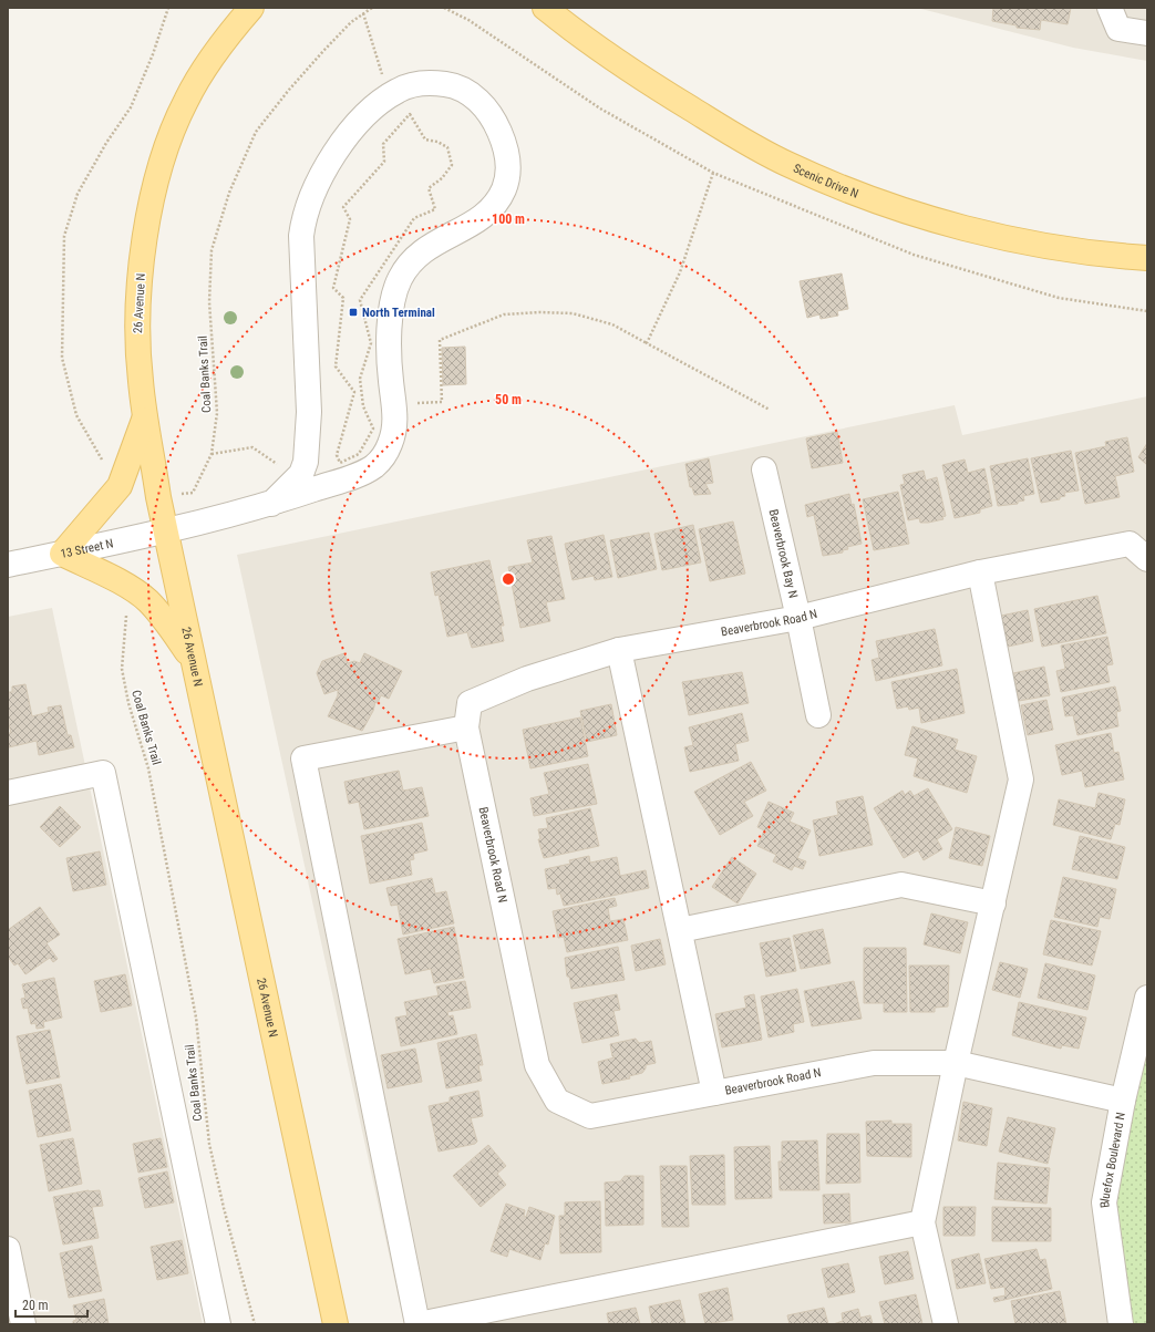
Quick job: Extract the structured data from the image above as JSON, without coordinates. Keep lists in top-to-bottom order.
{
  "streets": {
    "main road": ["Scenic Drive N", "26 Avenue N"],
    "street": [
      "13 Street N",
      "Beaverbrook Bay N",
      "Beaverbrook Road N",
      "Bluefox Boulevard N"
    ],
    "path": ["Coal Banks Trail"]
  },
  "crossings": [
    ["26 Avenue N", "Coal Banks Trail"],
    ["26 Avenue N", "13 Street N"],
    ["Beaverbrook Bay N", "Beaverbrook Road N"],
    ["Beaverbrook Road N", "Bluefox Boulevard N"]
  ],
  "places": {
    "transit": ["North Terminal"]
  },
  "scale_bar": "20 m",
  "rings": ["100 m", "50 m"]
}
